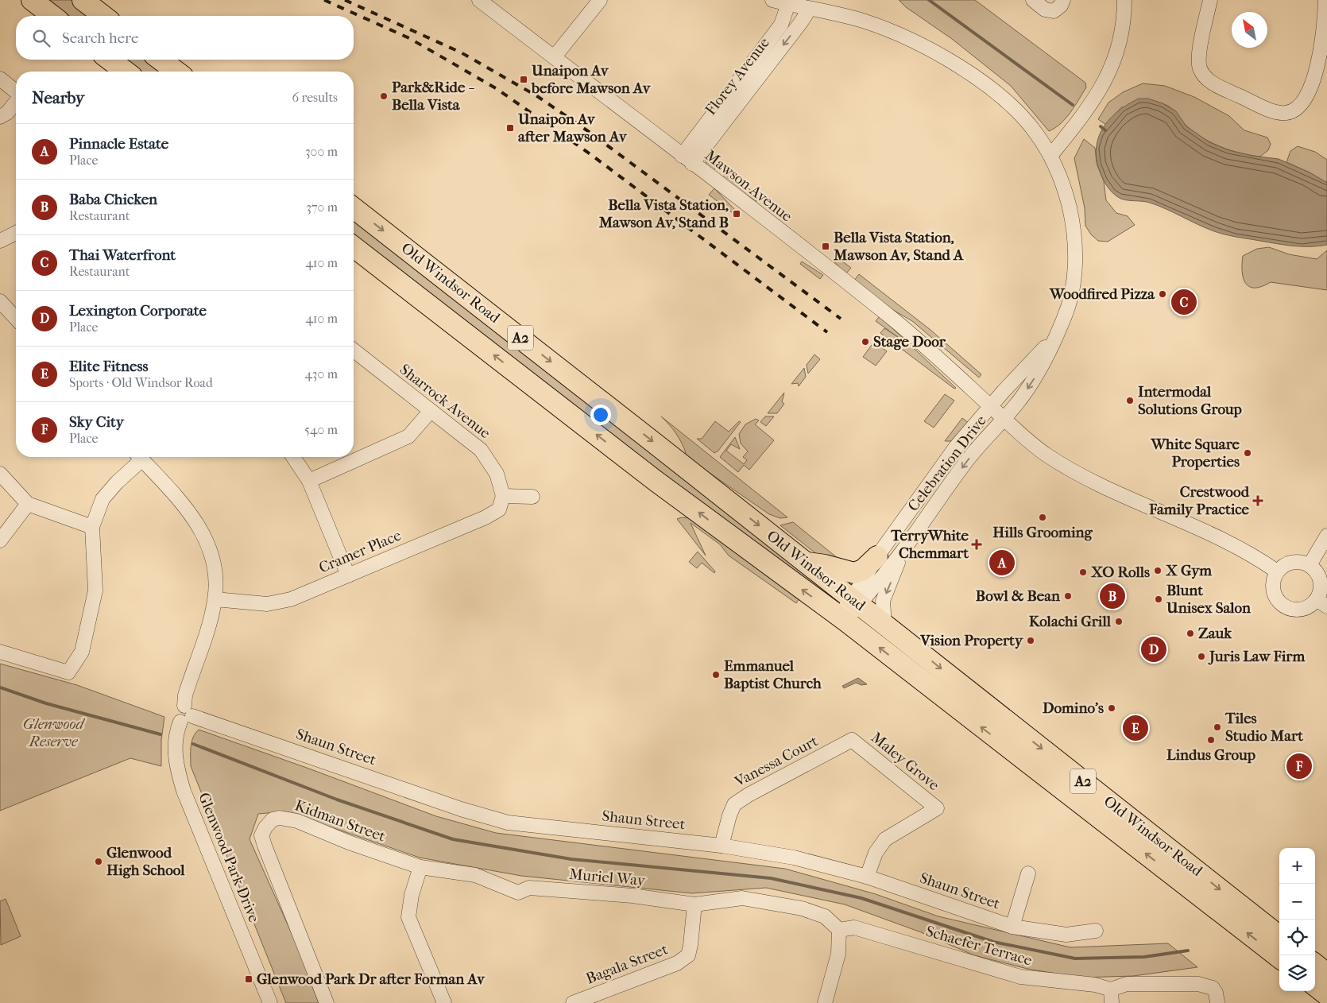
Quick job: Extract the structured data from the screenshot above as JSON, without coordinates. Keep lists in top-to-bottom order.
{
  "streets": {
    "highway": ["Old Windsor Road", "A2"],
    "street": [
      "Florey Avenue",
      "Mawson Avenue",
      "Sharrock Avenue",
      "Celebration Drive",
      "Cramer Place",
      "Shaun Street",
      "Vanessa Court",
      "Maley Grove",
      "Kidman Street",
      "Glenwood Park Drive",
      "Muriel Way",
      "Schaefer Terrace",
      "Bagala Street"
    ]
  },
  "crossings": [
    ["Florey Avenue", "Mawson Avenue"],
    ["Florey Avenue", "Celebration Drive"],
    ["Mawson Avenue", "Celebration Drive"],
    ["Old Windsor Road", "Celebration Drive"],
    ["Sharrock Avenue", "Cramer Place"],
    ["Cramer Place", "Glenwood Park Drive"],
    ["Shaun Street", "Vanessa Court"],
    ["Shaun Street", "Maley Grove"],
    ["Shaun Street", "Glenwood Park Drive"],
    ["Vanessa Court", "Maley Grove"],
    ["Kidman Street", "Muriel Way"],
    ["Muriel Way", "Schaefer Terrace"],
    ["Muriel Way", "Bagala Street"]
  ],
  "parks": ["Glenwood Reserve"],
  "places": {
    "transit": [
      "Unaipon Av before Mawson Av",
      "Unaipon Av after Mawson Av",
      "Bella Vista Station, Mawson Av, Stand B",
      "Bella Vista Station, Mawson Av, Stand A",
      "Glenwood Park Dr after Forman Av"
    ],
    "other": [
      "Park&Ride - Bella Vista",
      "Woodfired Pizza",
      "Stage Door",
      "Intermodal Solutions Group",
      "White Square Properties",
      "Hills Grooming",
      "X Gym",
      "XO Rolls",
      "Bowl & Bean",
      "Blunt Unisex Salon",
      "Kolachi Grill",
      "Zauk",
      "Vision Property",
      "Juris Law Firm",
      "Emmanuel Baptist Church",
      "Domino's",
      "Tiles Studio Mart",
      "Lindus Group",
      "Glenwood High School"
    ],
    "health": ["Crestwood Family Practice", "TerryWhite Chemmart"]
  },
  "north": "top left",
  "page": {
    "search": "Search here",
    "heading": ["Nearby", "6 results"],
    "list": [
      {
        "mark": "A",
        "name": "Pinnacle Estate",
        "note": "Place",
        "value": "300 m"
      },
      {
        "mark": "B",
        "name": "Baba Chicken",
        "note": "Restaurant",
        "value": "370 m"
      },
      {
        "mark": "C",
        "name": "Thai Waterfront",
        "note": "Restaurant",
        "value": "410 m"
      },
      {
        "mark": "D",
        "name": "Lexington Corporate",
        "note": "Place",
        "value": "410 m"
      },
      {
        "mark": "E",
        "name": "Elite Fitness",
        "note": "Sports · Old Windsor Road",
        "value": "430 m"
      },
      {
        "mark": "F",
        "name": "Sky City",
        "note": "Place",
        "value": "540 m"
      }
    ],
    "pins": [
      "C",
      "A",
      "B",
      "D",
      "E",
      "F"
    ],
    "map_buttons": ["+", "−"]
  }
}
